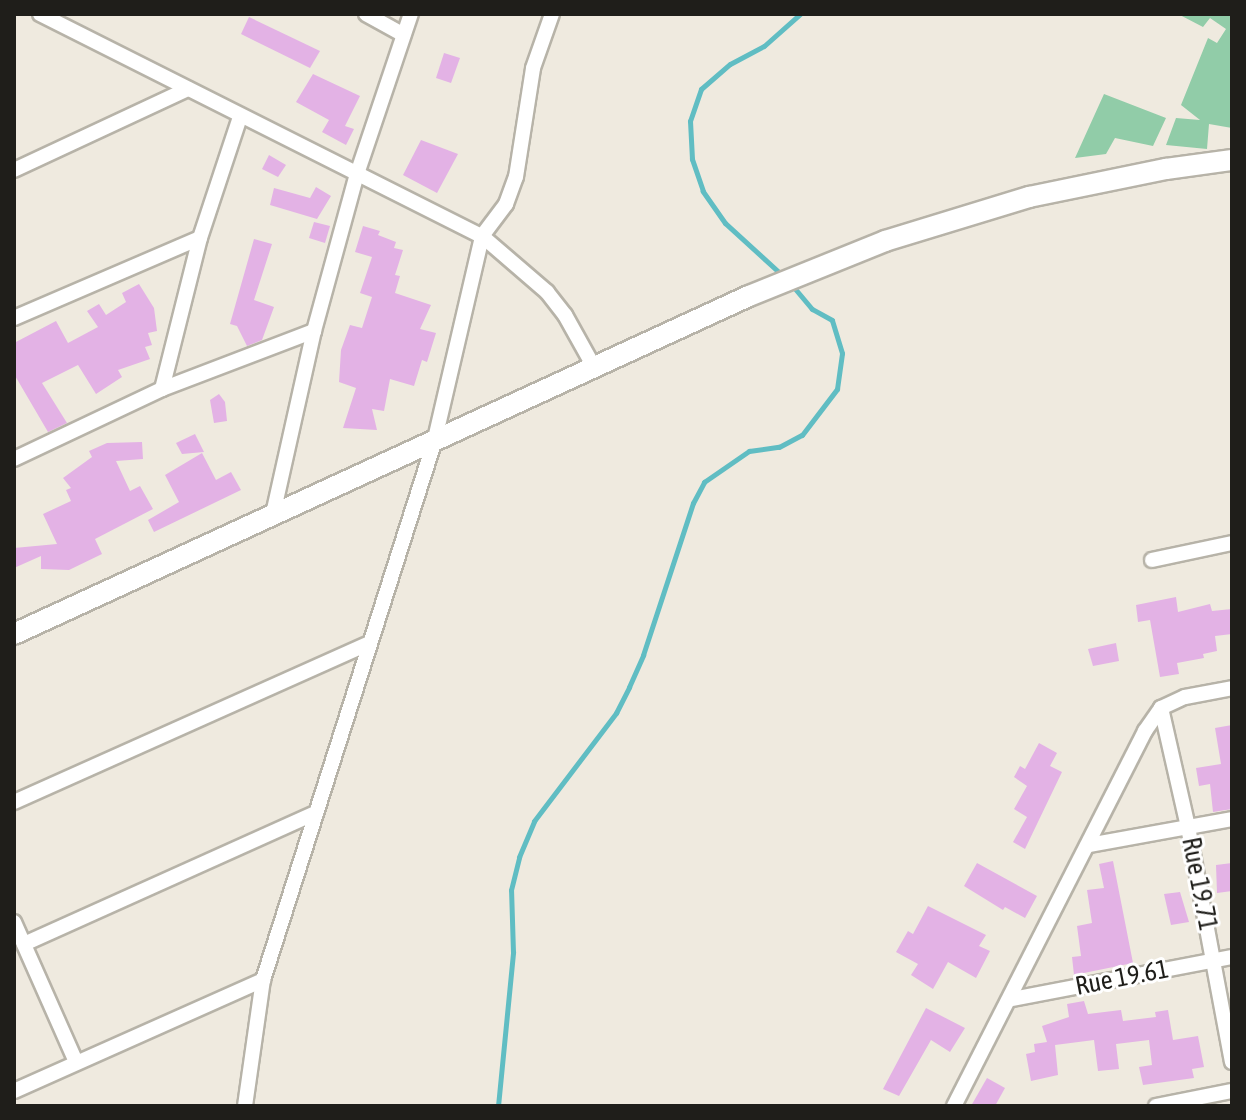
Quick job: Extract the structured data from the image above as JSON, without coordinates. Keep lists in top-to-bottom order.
{
  "streets": {
    "street": ["Rue 19.71", "Rue 19.61"]
  },
  "crossings": [
    ["Rue 19.71", "Rue 19.61"]
  ]
}
